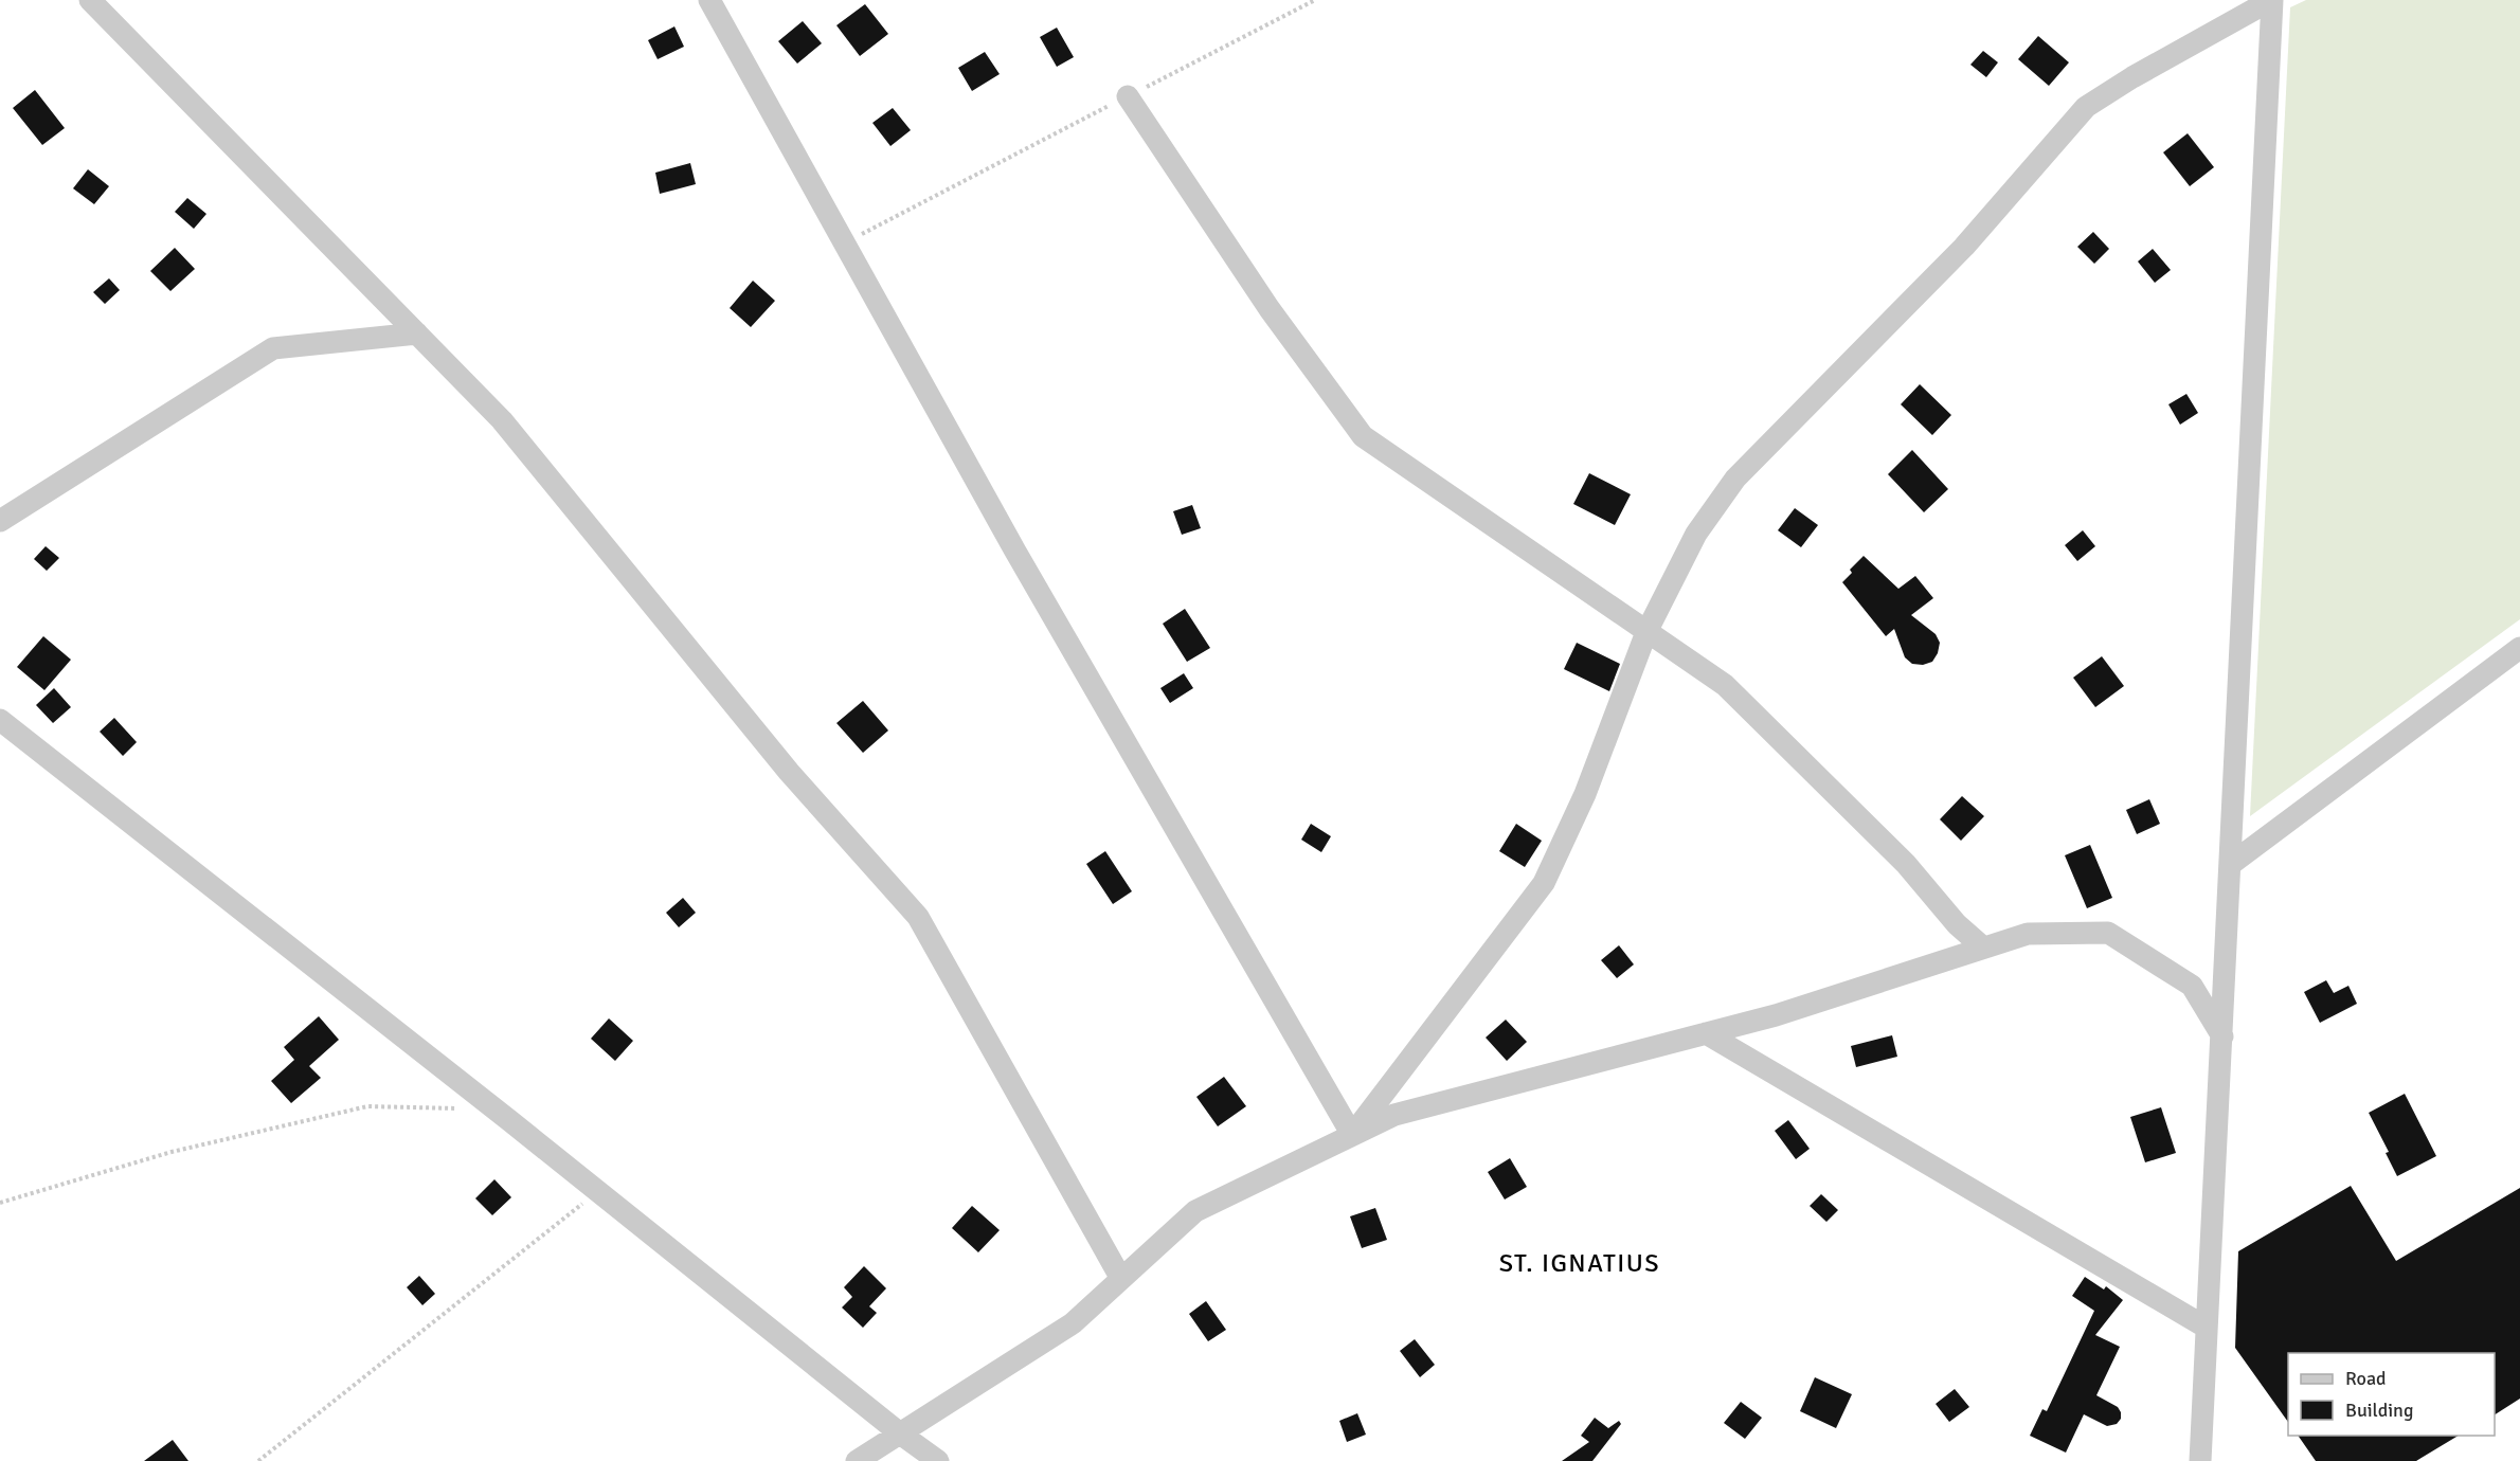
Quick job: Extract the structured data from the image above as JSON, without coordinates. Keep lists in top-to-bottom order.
{
  "districts": ["ST. IGNATIUS"],
  "legend": ["Road", "Building"]
}
